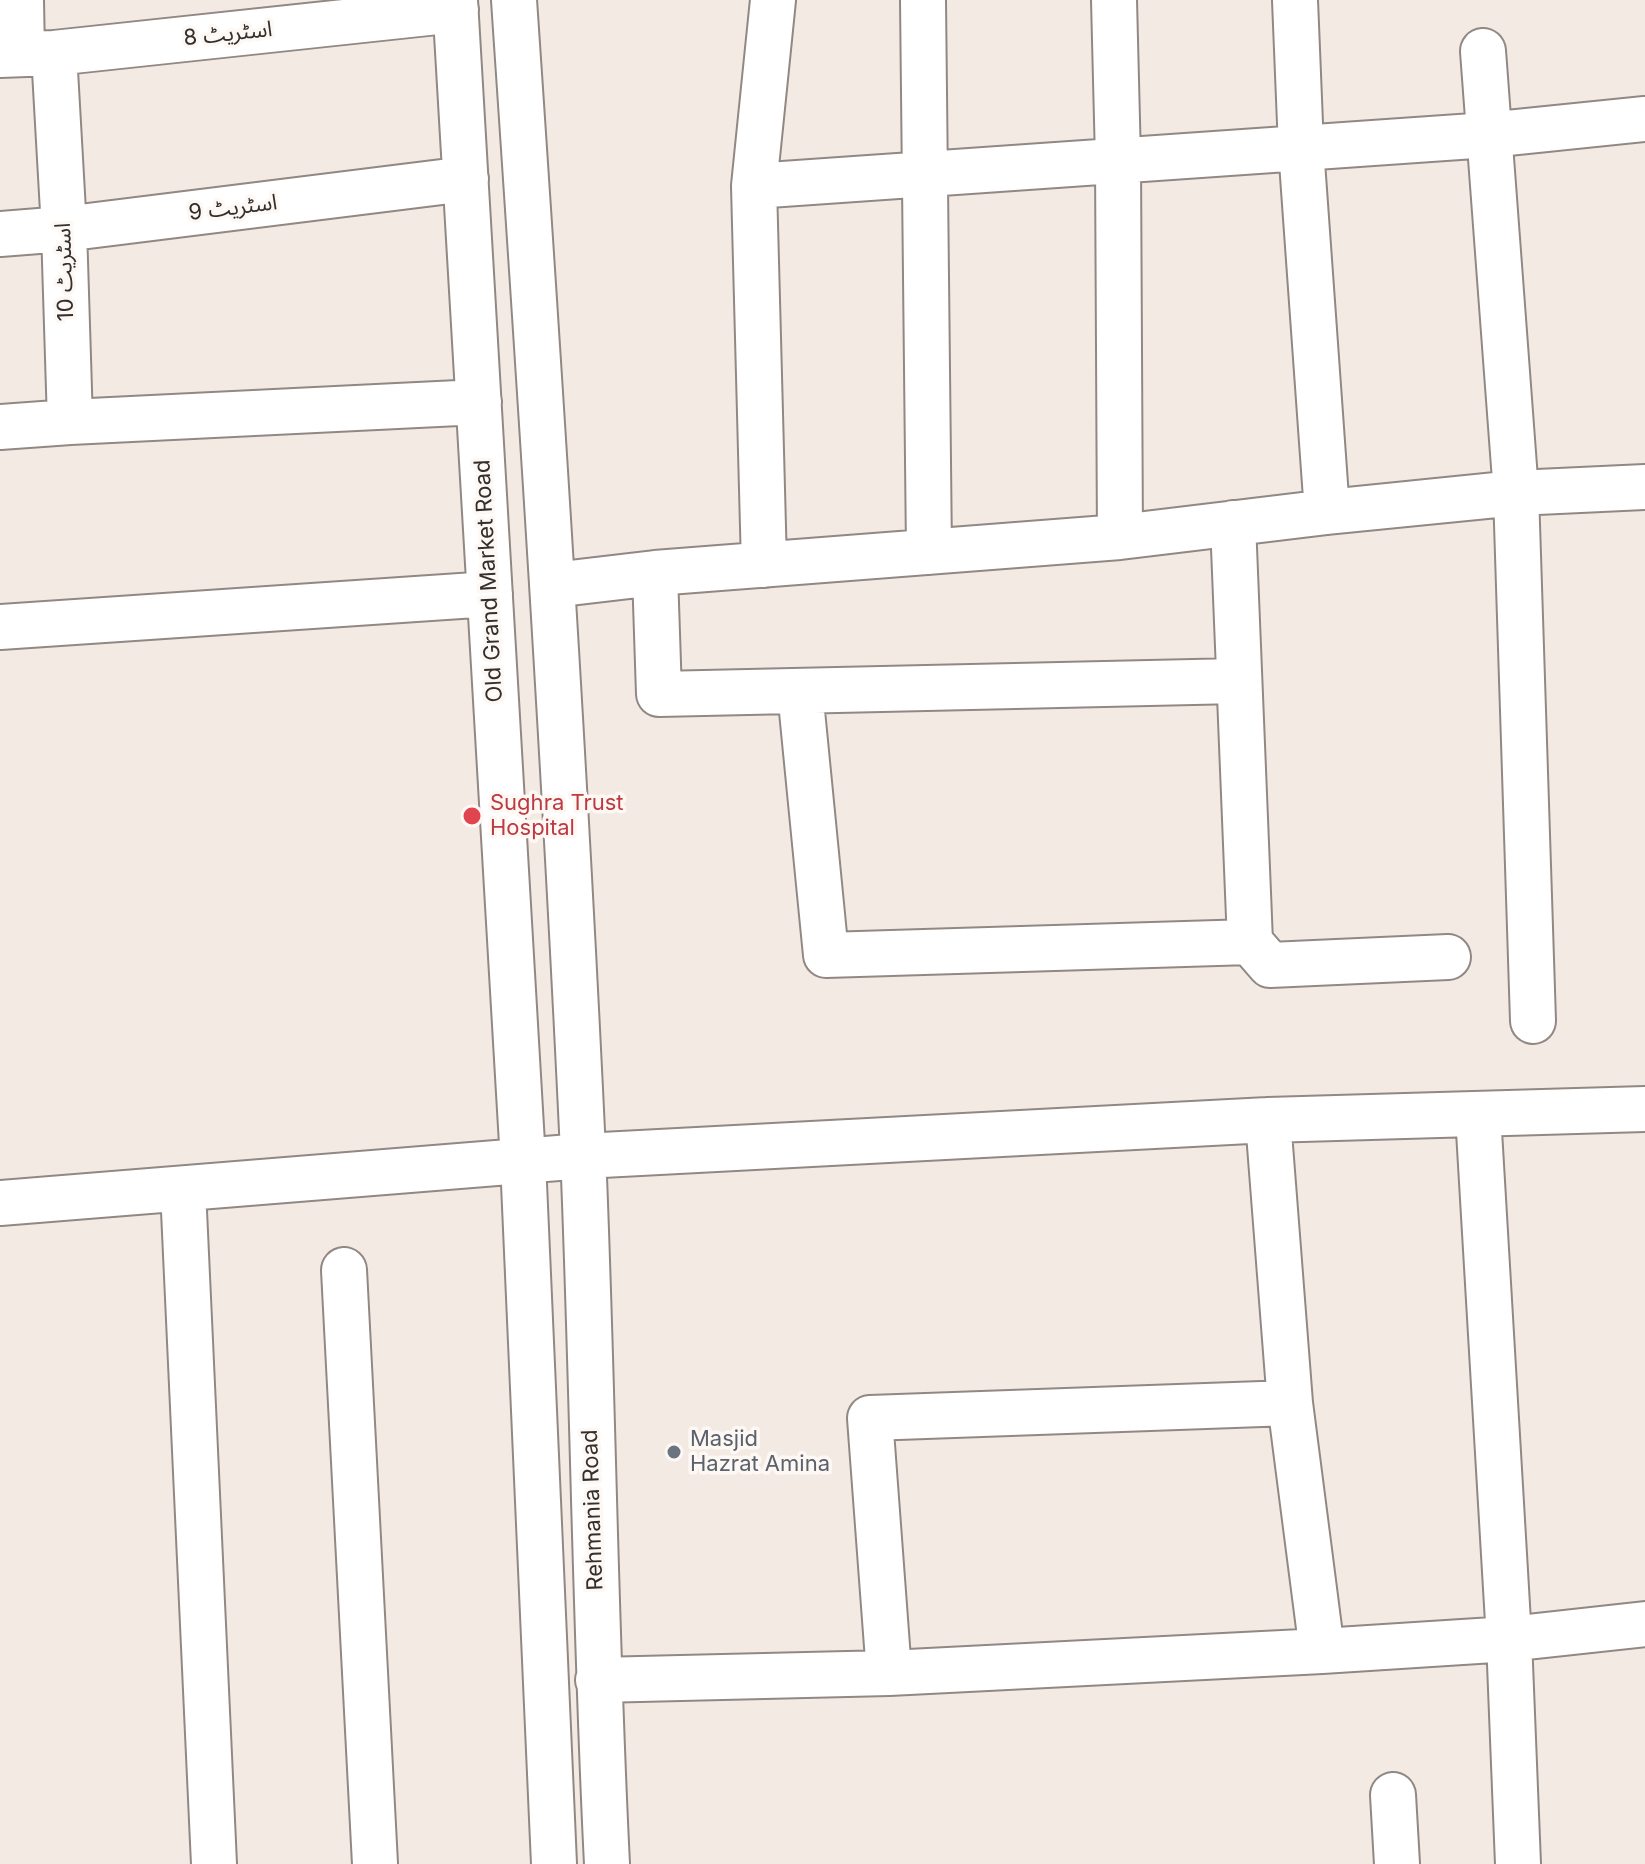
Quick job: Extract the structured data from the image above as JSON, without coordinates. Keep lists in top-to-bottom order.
{
  "streets": {
    "street": [
      "اسٹریٹ 8",
      "اسٹریٹ 9",
      "اسٹریٹ 10",
      "Old Grand Market Road",
      "Rehmania Road"
    ]
  },
  "crossings": [
    ["اسٹریٹ 8", "اسٹریٹ 10"],
    ["اسٹریٹ 8", "Old Grand Market Road"],
    ["اسٹریٹ 9", "اسٹریٹ 10"],
    ["اسٹریٹ 9", "Old Grand Market Road"]
  ],
  "places": ["Sughra Trust Hospital", "Masjid Hazrat Amina"]
}
